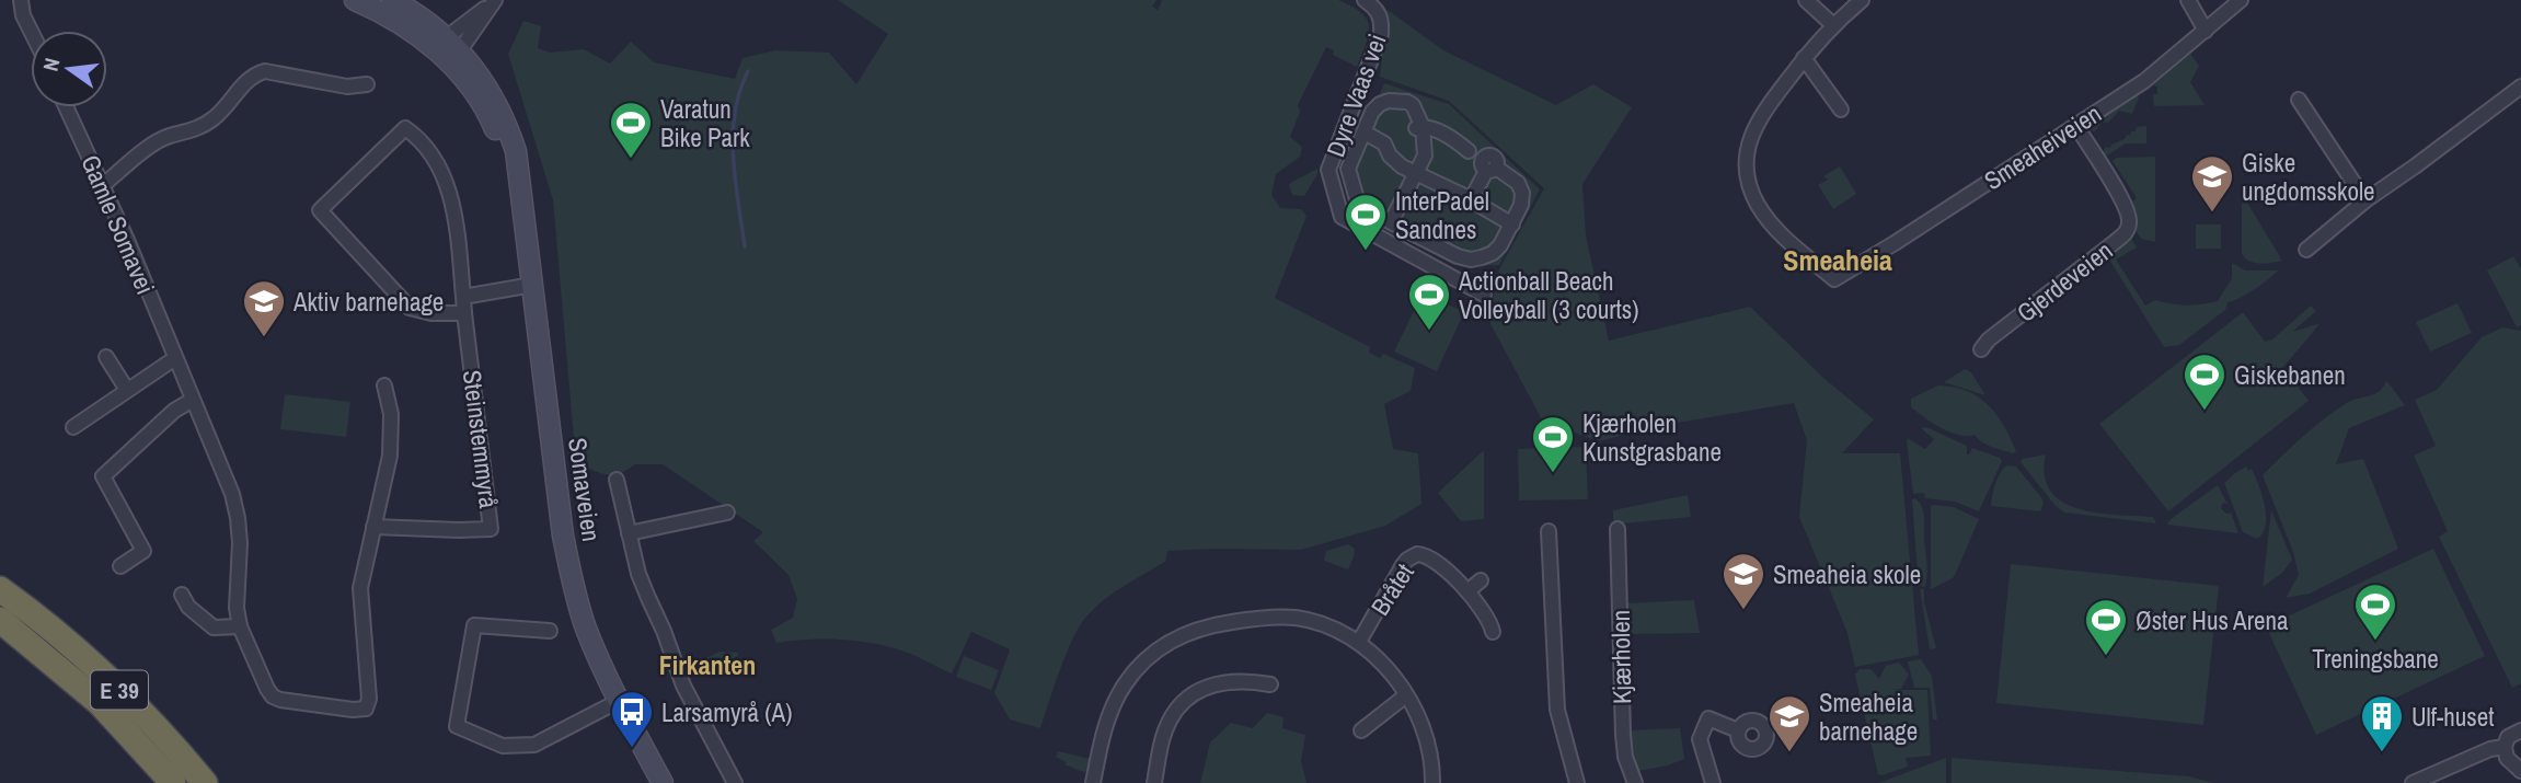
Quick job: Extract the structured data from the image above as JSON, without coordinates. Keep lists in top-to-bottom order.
{
  "streets": {
    "highway": ["E 39"],
    "main road": ["Somaveien"],
    "street": [
      "Dyre Vaas vei",
      "Smeaheiveien",
      "Gamle Somavei",
      "Gjerdeveien",
      "Steinstemmyrå",
      "Bråtet",
      "Kjærholen"
    ]
  },
  "crossings": [
    ["Smeaheiveien", "Gjerdeveien"],
    ["Gamle Somavei", "Steinstemmyrå"]
  ],
  "districts": ["Smeaheia", "Firkanten"],
  "places": {
    "sports": [
      "Varatun Bike Park",
      "InterPadel Sandnes",
      "Actionball Beach Volleyball (3 courts)",
      "Giskebanen",
      "Kjærholen Kunstgrasbane",
      "Treningsbane",
      "Øster Hus Arena"
    ],
    "school or university": [
      "Giske ungdomsskole",
      "Aktiv barnehage",
      "Smeaheia skole",
      "Smeaheia barnehage"
    ],
    "bus stop": ["Larsamyrå (A)"],
    "building": ["Ulf-huset"]
  },
  "north": "left"
}
